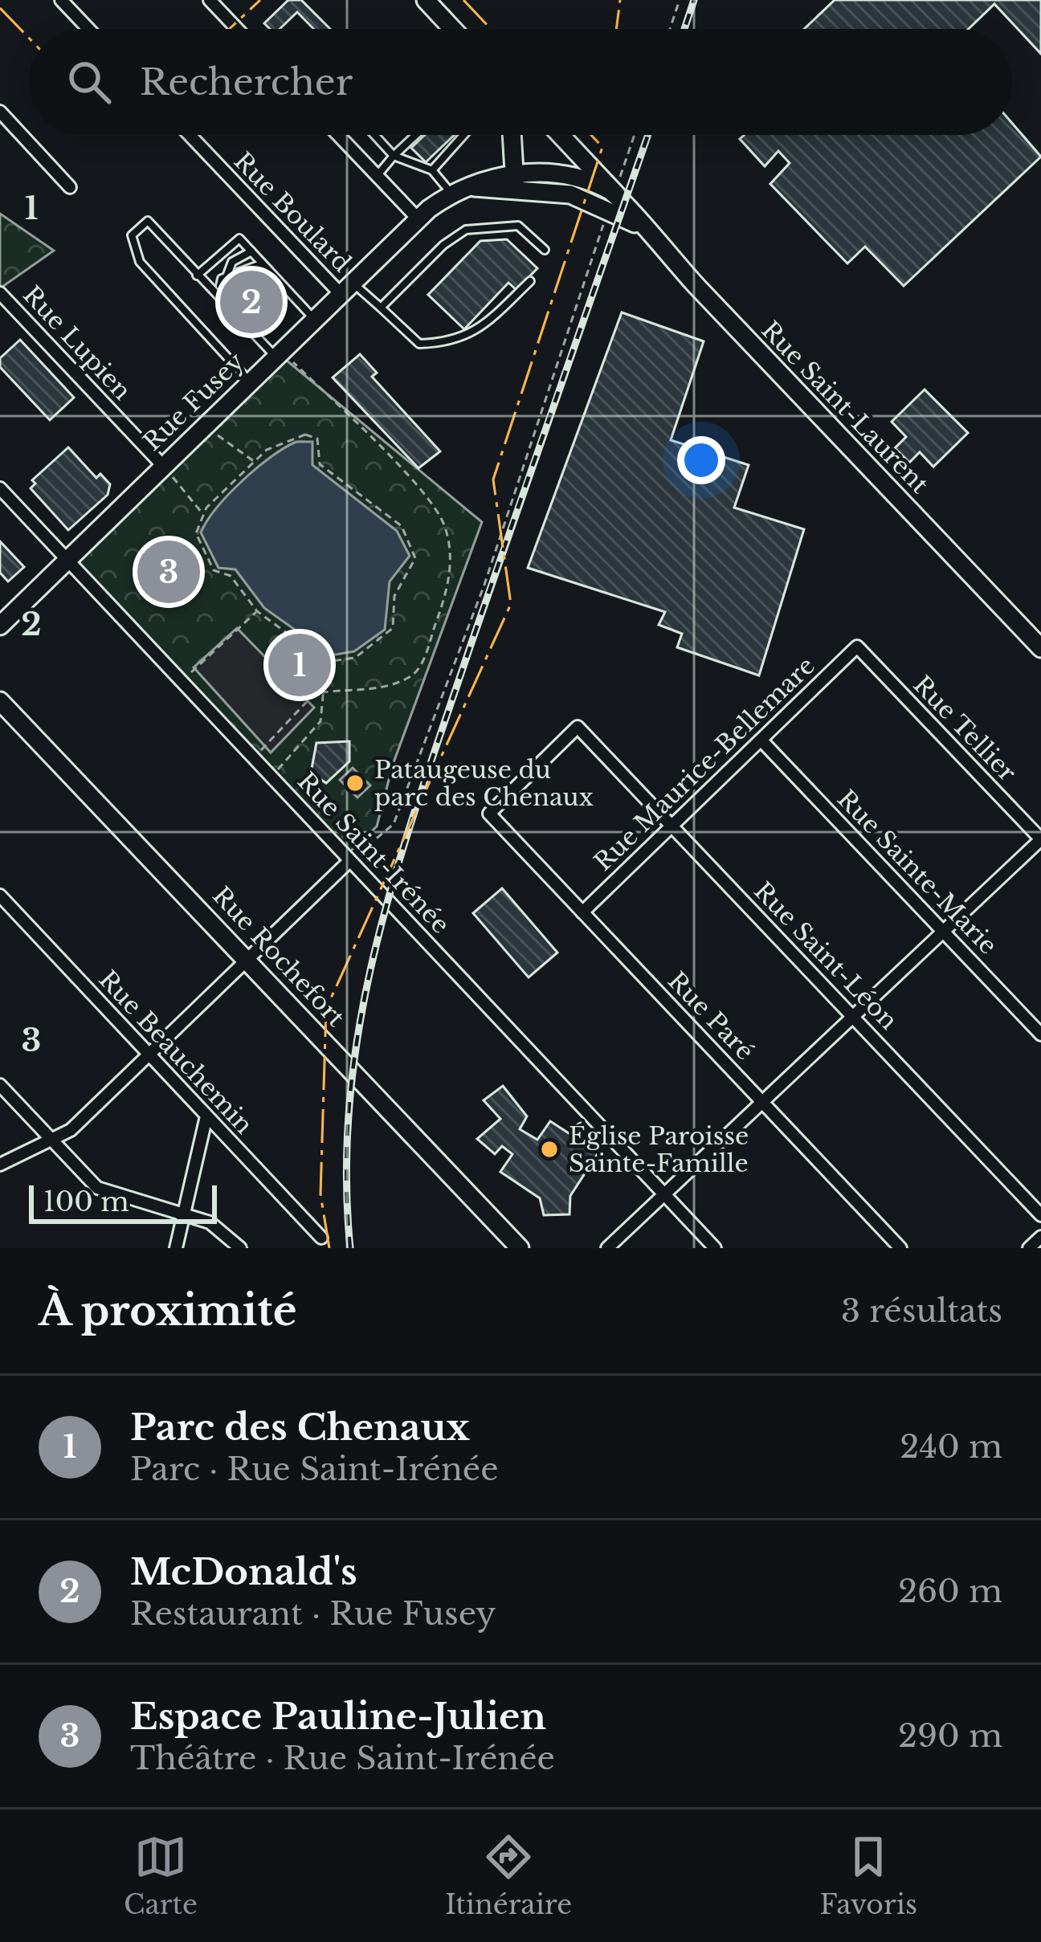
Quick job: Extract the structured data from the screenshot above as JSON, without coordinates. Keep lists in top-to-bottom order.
{
  "streets": {
    "main road": ["Rue Fusey", "Rue Saint-Laurent", "Rue Rochefort"],
    "street": [
      "Rue Boulard",
      "Rue Lupien",
      "Rue Tellier",
      "Rue Maurice-Bellemare",
      "Rue Saint-Irénée",
      "Rue Sainte-Marie",
      "Rue Saint-Léon",
      "Rue Paré",
      "Rue Beauchemin"
    ]
  },
  "crossings": [
    ["Rue Boulard", "Rue Fusey"],
    ["Rue Lupien", "Rue Fusey"],
    ["Rue Fusey", "Rue Saint-Laurent"],
    ["Rue Fusey", "Rue Saint-Irénée"],
    ["Rue Tellier", "Rue Maurice-Bellemare"],
    ["Rue Maurice-Bellemare", "Rue Sainte-Marie"],
    ["Rue Maurice-Bellemare", "Rue Saint-Léon"],
    ["Rue Maurice-Bellemare", "Rue Paré"],
    ["Rue Saint-Léon", "Rue Paré"]
  ],
  "places": ["Pataugeuse du parc des Chenaux", "Église Paroisse Sainte-Famille"],
  "scale_bar": "100 m",
  "page": {
    "search": "Rechercher",
    "pins": ["2", "3", "1"],
    "scale": "100 m",
    "heading": ["À proximité", "3 résultats"],
    "list": [
      {
        "mark": "1",
        "name": "Parc des Chenaux",
        "note": "Parc · Rue Saint-Irénée",
        "value": "240 m"
      },
      {
        "mark": "2",
        "name": "McDonald's",
        "note": "Restaurant · Rue Fusey",
        "value": "260 m"
      },
      {
        "mark": "3",
        "name": "Espace Pauline-Julien",
        "note": "Théâtre · Rue Saint-Irénée",
        "value": "290 m"
      }
    ],
    "nav": ["Carte", "Itinéraire", "Favoris"]
  },
  "grid": {
    "rows": ["1", "2", "3"]
  }
}
